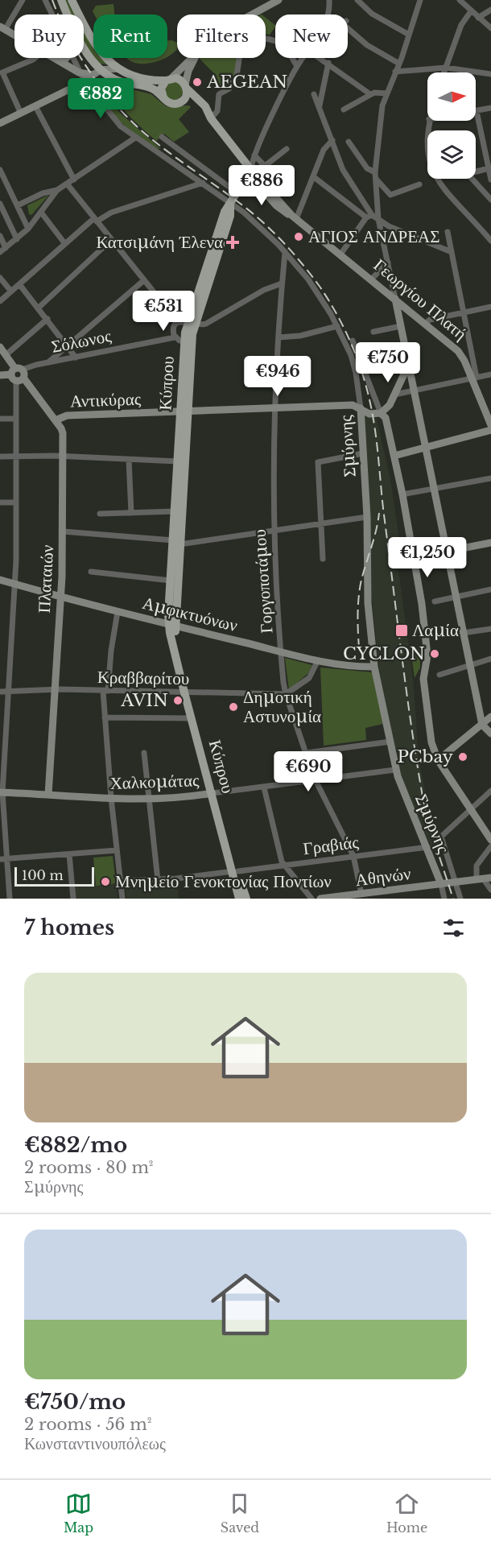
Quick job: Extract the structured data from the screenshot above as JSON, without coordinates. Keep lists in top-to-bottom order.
{
  "streets": {
    "main road": ["Γεωργίου Πλατή", "Κύπρου"],
    "street": [
      "Σόλωνος",
      "Αντικύρας",
      "Σμύρνης",
      "Πλαταιών",
      "Γοργοποτάμου",
      "Αμφικτυόνων",
      "Κραββαρίτου",
      "Χαλκομάτας",
      "Γραβιάς",
      "Αθηνών"
    ]
  },
  "crossings": [
    ["Γεωργίου Πλατή", "Κύπρου"],
    ["Σόλωνος", "Πλαταιών"],
    ["Κύπρου", "Αντικύρας"],
    ["Κύπρου", "Σμύρνης"],
    ["Κύπρου", "Αμφικτυόνων"],
    ["Κύπρου", "Κραββαρίτου"],
    ["Κύπρου", "Χαλκομάτας"],
    ["Κύπρου", "Γραβιάς"],
    ["Αντικύρας", "Σμύρνης"],
    ["Αντικύρας", "Πλαταιών"],
    ["Αντικύρας", "Γοργοποτάμου"],
    ["Σμύρνης", "Γοργοποτάμου"],
    ["Σμύρνης", "Αμφικτυόνων"],
    ["Σμύρνης", "Χαλκομάτας"],
    ["Σμύρνης", "Γραβιάς"],
    ["Σμύρνης", "Αθηνών"],
    ["Πλαταιών", "Αμφικτυόνων"],
    ["Πλαταιών", "Κραββαρίτου"],
    ["Πλαταιών", "Χαλκομάτας"],
    ["Γοργοποτάμου", "Αμφικτυόνων"],
    ["Γοργοποτάμου", "Κραββαρίτου"],
    ["Γοργοποτάμου", "Χαλκομάτας"],
    ["Γοργοποτάμου", "Γραβιάς"],
    ["Γοργοποτάμου", "Αθηνών"]
  ],
  "places": {
    "other": [
      "AEGEAN",
      "ΑΓΙΟΣ ΑΝΔΡΕΑΣ",
      "CYCLON",
      "AVIN",
      "Δημοτική Αστυνομία",
      "PCbay",
      "Μνημείο Γενοκτονίας Ποντίων"
    ],
    "health": ["Κατσιμάνη Έλενα"],
    "transit": ["Λαμία"]
  },
  "scale_bar": "100 m",
  "north": "right",
  "page": {
    "chip": [
      "Buy",
      "Rent",
      "Filters",
      "New"
    ],
    "price": [
      "€882",
      "€886",
      "€531",
      "€750",
      "€946",
      "€1,250",
      "€690"
    ],
    "scale": "100 m",
    "heading": "7 homes",
    "list": [
      {
        "name": "€882/mo",
        "note": "2 rooms · 80 m² · Σμύρνης"
      },
      {
        "name": "€750/mo",
        "note": "2 rooms · 56 m² · Κωνσταντινουπόλεως"
      }
    ],
    "tabs": ["Map", "Saved", "Home"]
  }
}
